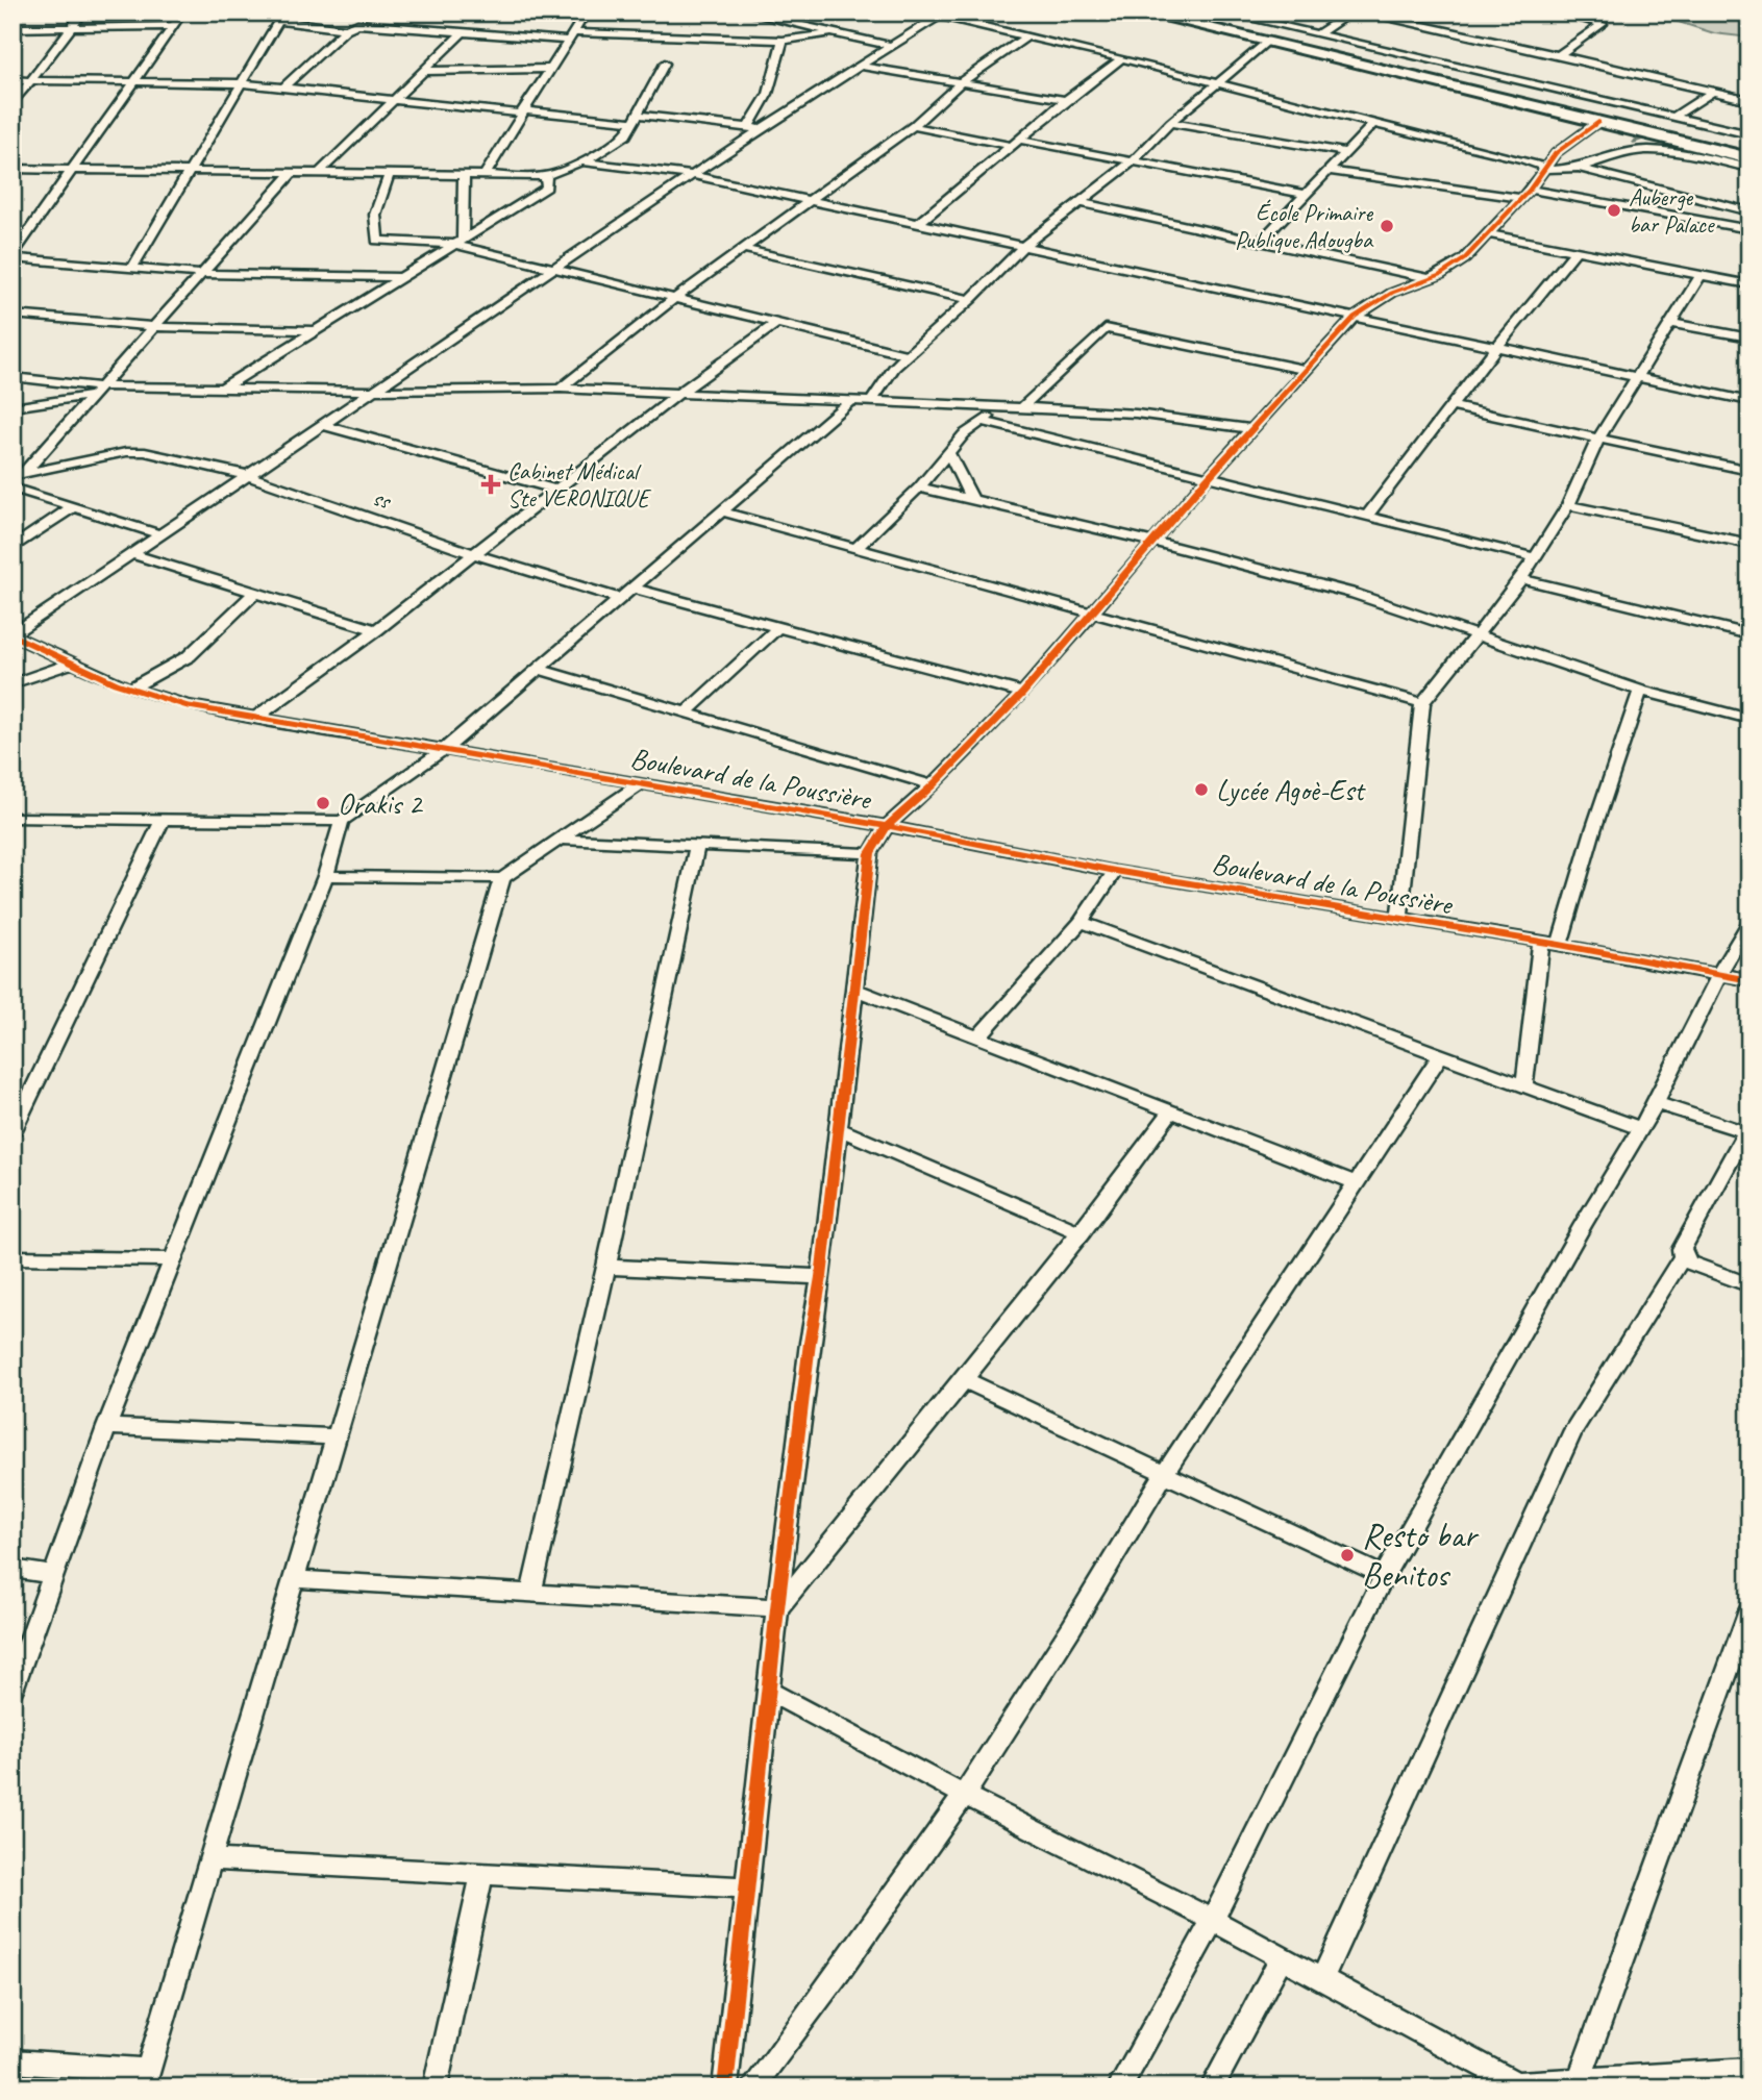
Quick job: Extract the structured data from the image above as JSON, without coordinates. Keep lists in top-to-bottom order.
{
  "streets": {
    "street": ["ss", "Boulevard de la Poussière"]
  },
  "places": {
    "other": [
      "Auberge bar Palace",
      "École Primaire Publique Adougba",
      "Lycée Agoè-Est",
      "Orakis 2",
      "Resto bar Benitos"
    ],
    "health": ["Cabinet Médical Ste VERONIQUE"]
  }
}
